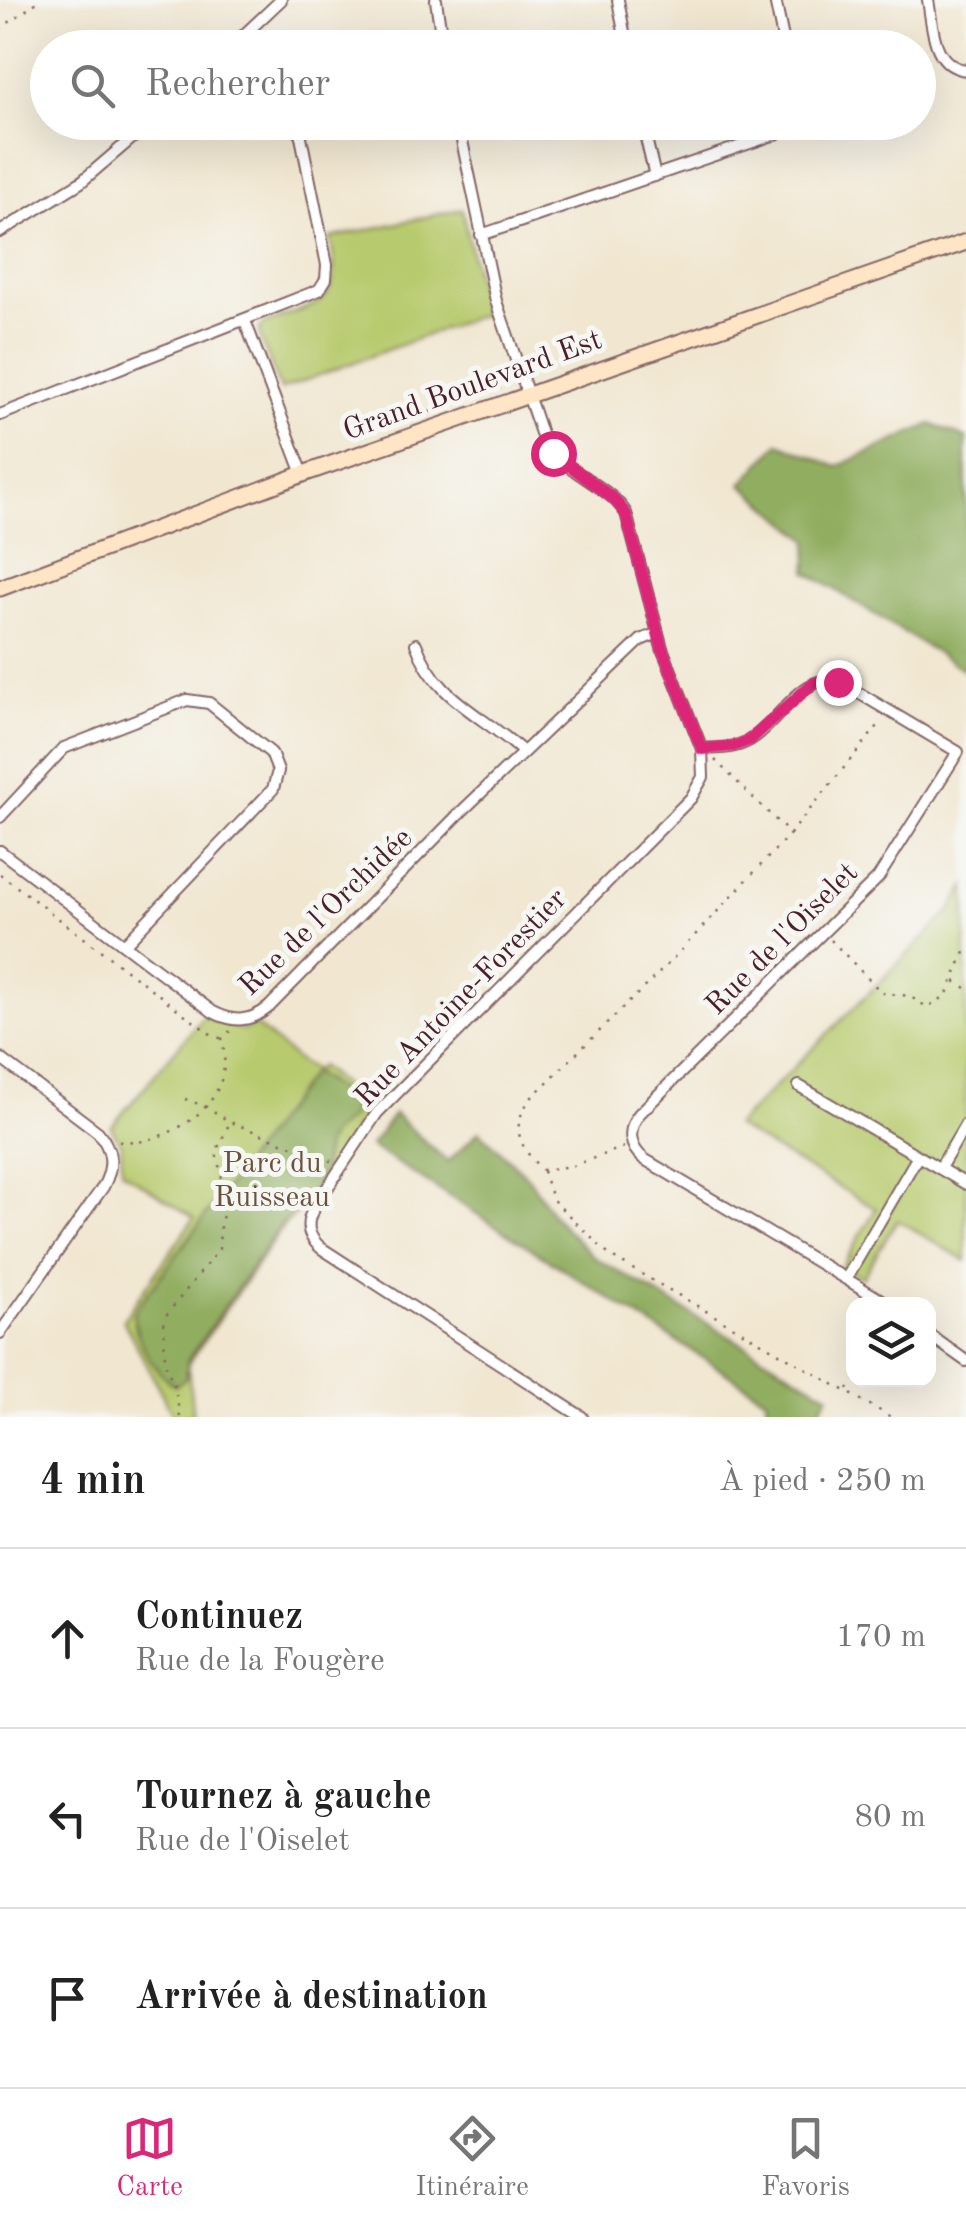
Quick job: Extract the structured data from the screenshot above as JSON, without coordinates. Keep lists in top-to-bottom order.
{
  "streets": {
    "street": [
      "Grand Boulevard Est",
      "Rue de l'Orchidée",
      "Rue de l'Oiselet",
      "Rue Antoine-Forestier"
    ]
  },
  "crossings": [
    ["Rue de l'Oiselet", "Rue Antoine-Forestier"]
  ],
  "parks": ["Parc du Ruisseau"],
  "page": {
    "search": "Rechercher",
    "heading": ["4 min", "À pied · 250 m"],
    "list": [
      ["Continuez", "Rue de la Fougère", "170 m"],
      ["Tournez à gauche", "Rue de l'Oiselet", "80 m"],
      "Arrivée à destination"
    ],
    "nav": ["Carte", "Itinéraire", "Favoris"]
  }
}
